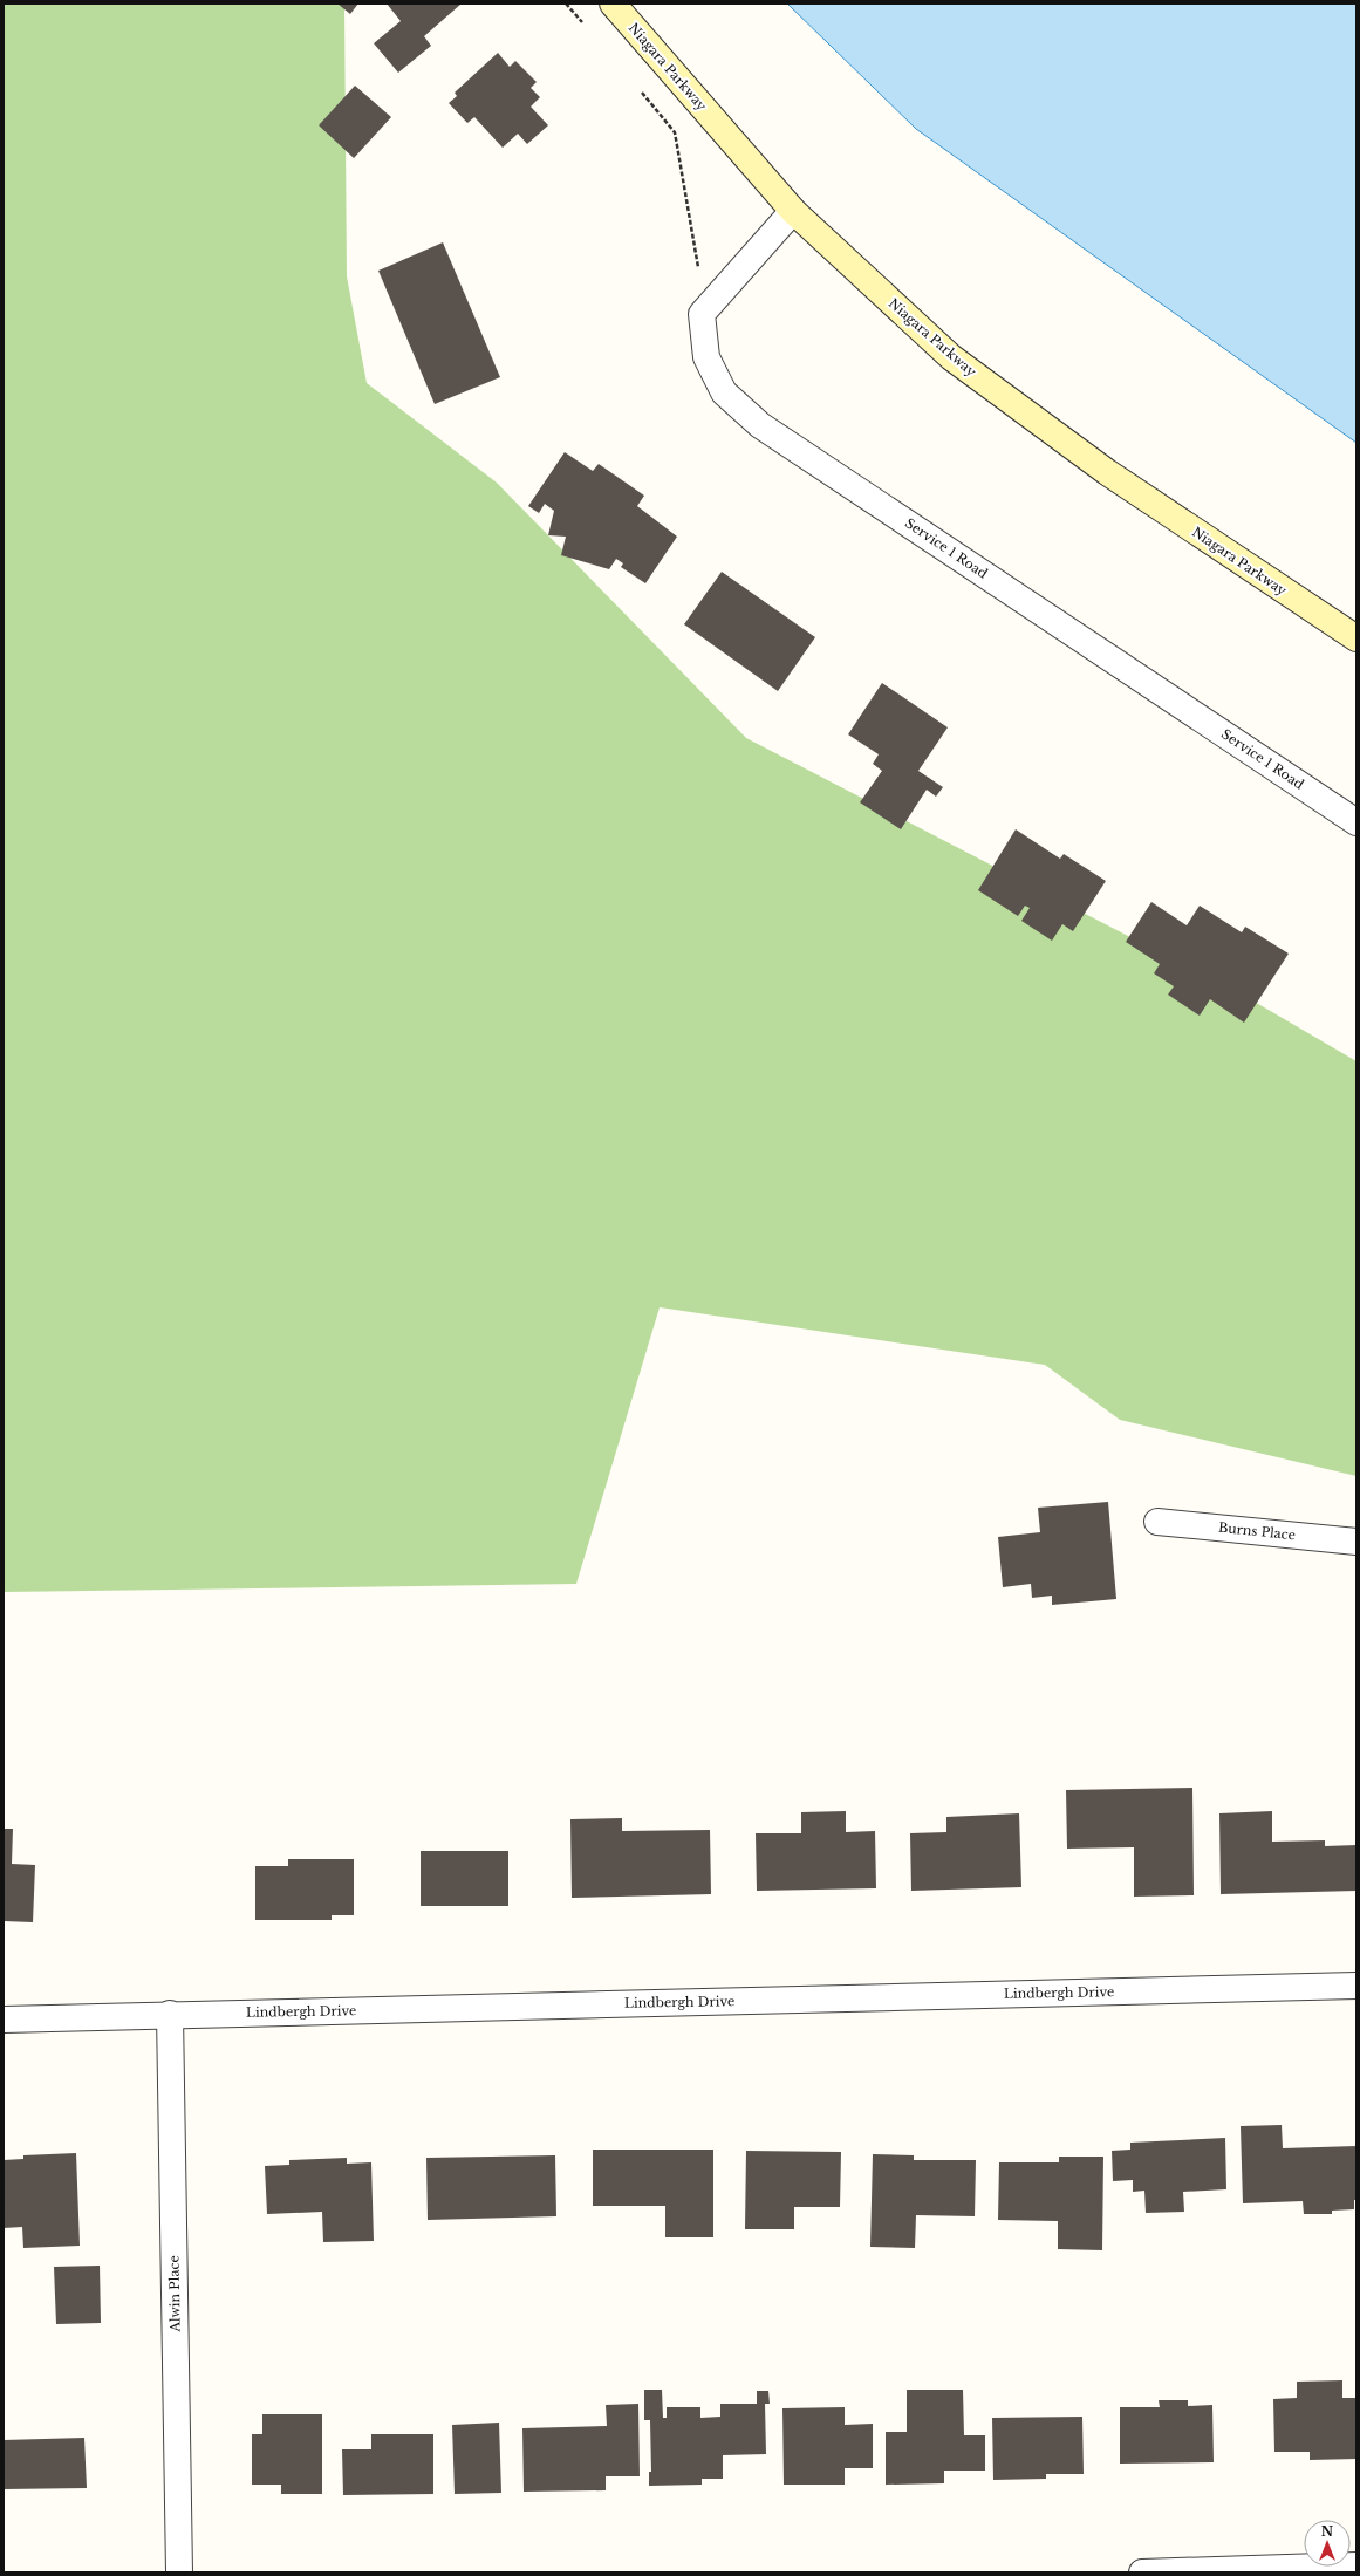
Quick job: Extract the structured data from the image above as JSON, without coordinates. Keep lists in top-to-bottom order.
{
  "streets": {
    "main road": ["Niagara Parkway"],
    "street": [
      "Service 1 Road",
      "Burns Place",
      "Lindbergh Drive",
      "Alwin Place"
    ]
  },
  "crossings": [
    ["Lindbergh Drive", "Alwin Place"]
  ],
  "north": "top"
}
